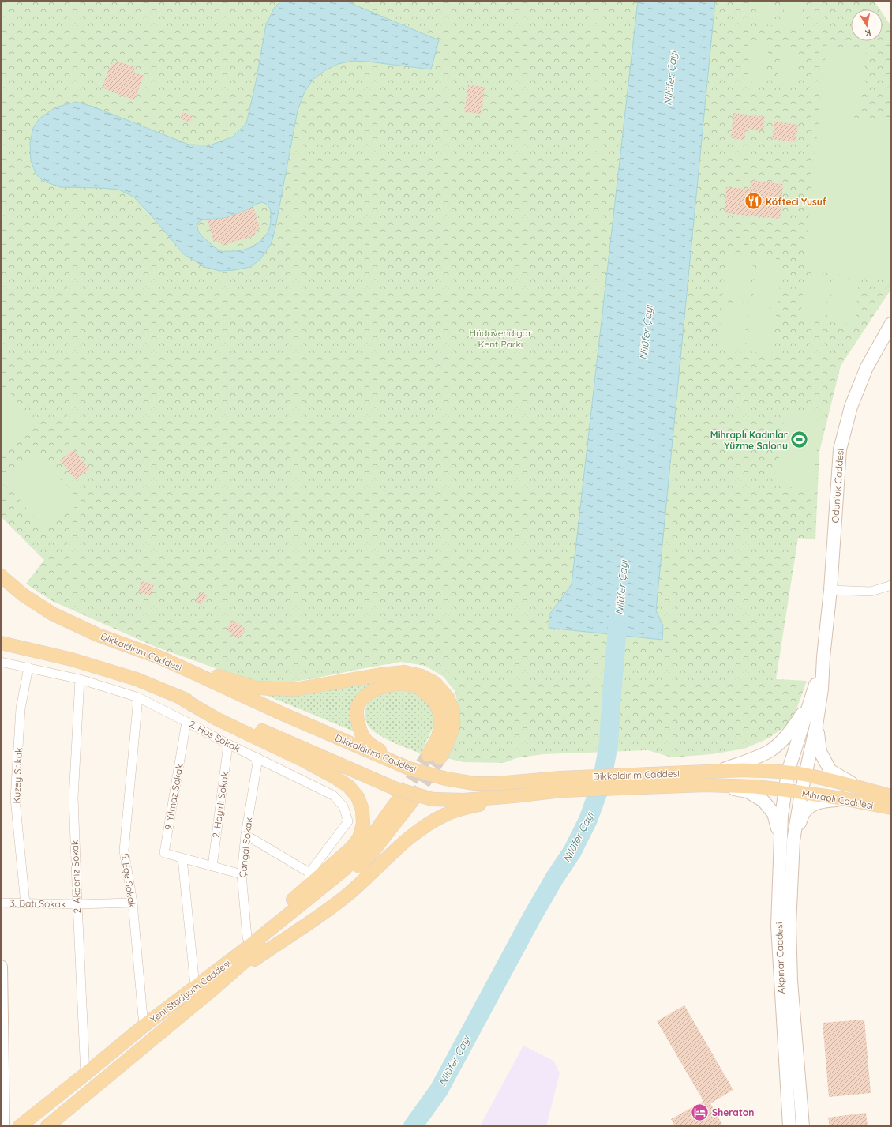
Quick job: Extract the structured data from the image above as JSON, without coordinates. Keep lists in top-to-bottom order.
{
  "streets": {
    "main road": ["Dikkaldırım Caddesi", "Mihraplı Caddesi", "Yeni Stadyum Caddesi"],
    "street": [
      "Odunluk Caddesi",
      "2. Hoş Sokak",
      "Kuzey Sokak",
      "9. Yılmaz Sokak",
      "2. Hayırlı Sokak",
      "Çangal Sokak",
      "2. Akdeniz Sokak",
      "5. Ege Sokak",
      "3. Batı Sokak",
      "Akpınar Caddesi"
    ]
  },
  "crossings": [
    ["Dikkaldırım Caddesi", "Mihraplı Caddesi"],
    ["Dikkaldırım Caddesi", "Akpınar Caddesi"],
    ["2. Hoş Sokak", "Kuzey Sokak"],
    ["2. Hoş Sokak", "9. Yılmaz Sokak"],
    ["2. Hoş Sokak", "2. Hayırlı Sokak"],
    ["2. Hoş Sokak", "Çangal Sokak"],
    ["2. Hoş Sokak", "2. Akdeniz Sokak"],
    ["2. Hoş Sokak", "5. Ege Sokak"],
    ["Kuzey Sokak", "3. Batı Sokak"],
    ["9. Yılmaz Sokak", "2. Hayırlı Sokak"],
    ["9. Yılmaz Sokak", "Çangal Sokak"],
    ["Mihraplı Caddesi", "Akpınar Caddesi"],
    ["2. Akdeniz Sokak", "3. Batı Sokak"],
    ["2. Akdeniz Sokak", "Yeni Stadyum Caddesi"],
    ["5. Ege Sokak", "3. Batı Sokak"],
    ["5. Ege Sokak", "Yeni Stadyum Caddesi"]
  ],
  "water": ["Nilüfer Çayı"],
  "parks": ["Hüdavendigar Kent Parkı"],
  "places": {
    "restaurant": ["Köfteci Yusuf"],
    "sports": ["Mihraplı Kadınlar Yüzme Salonu"],
    "hotel": ["Sheraton"]
  },
  "north": "bottom"
}
